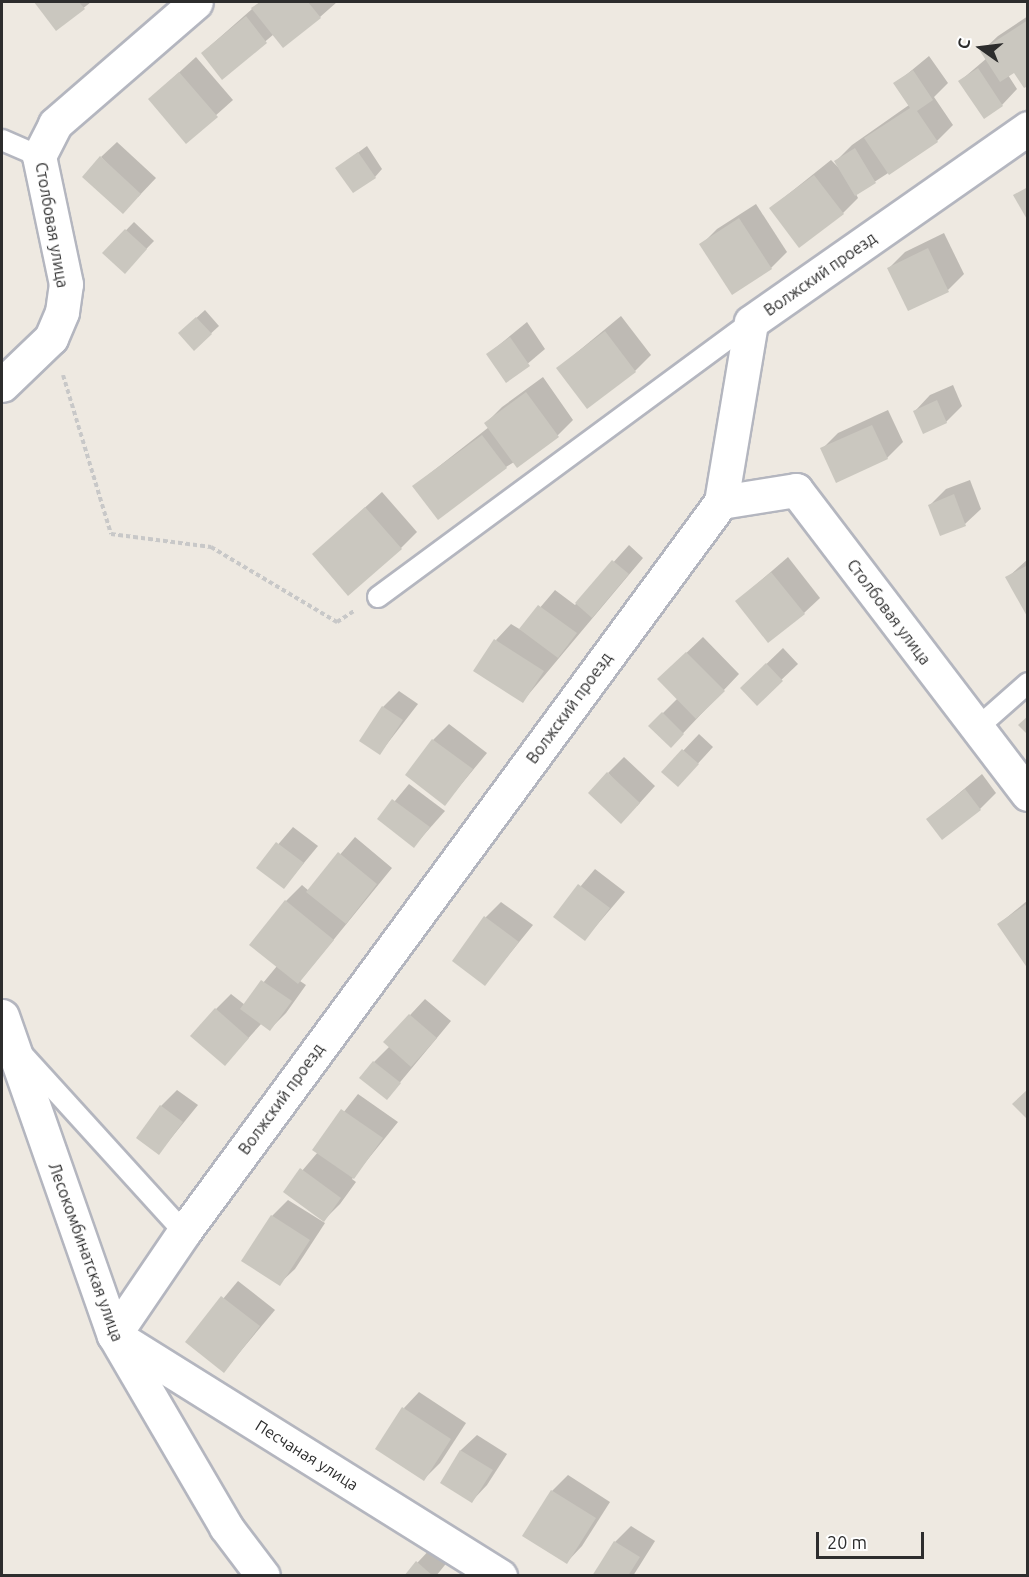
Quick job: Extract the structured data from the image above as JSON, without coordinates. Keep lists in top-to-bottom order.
{
  "streets": {
    "street": [
      "Столбовая улица",
      "Волжский проезд",
      "Лесокомбинатская улица",
      "Песчаная улица"
    ]
  },
  "crossings": [
    ["Столбовая улица", "Волжский проезд"],
    ["Волжский проезд", "Лесокомбинатская улица"],
    ["Волжский проезд", "Песчаная улица"],
    ["Лесокомбинатская улица", "Песчаная улица"]
  ],
  "scale_bar": "20 m",
  "north": "left"
}
